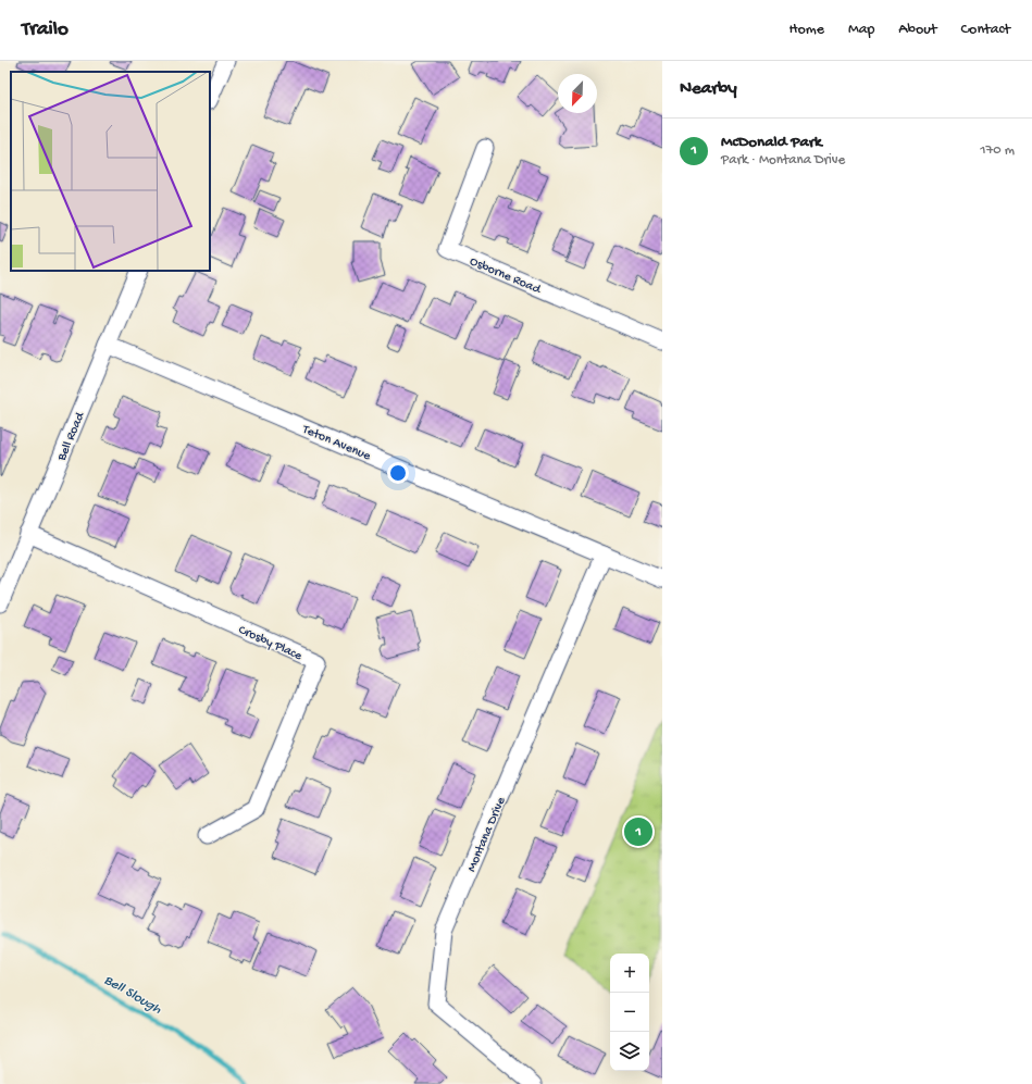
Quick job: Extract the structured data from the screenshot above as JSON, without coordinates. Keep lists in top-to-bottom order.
{
  "streets": {
    "street": [
      "Osborne Road",
      "Bell Road",
      "Teton Avenue",
      "Crosby Place",
      "Montana Drive"
    ]
  },
  "crossings": [
    ["Bell Road", "Teton Avenue"],
    ["Bell Road", "Crosby Place"],
    ["Teton Avenue", "Montana Drive"]
  ],
  "water": ["Bell Slough"],
  "north": "bottom left",
  "page": {
    "header": "Trailo",
    "nav": [
      "Home",
      "Map",
      "About",
      "Contact"
    ],
    "heading": "Nearby",
    "list": [
      {
        "mark": "1",
        "name": "McDonald Park",
        "note": "Park · Montana Drive",
        "value": "170 m"
      }
    ],
    "pins": "1",
    "map_buttons": ["+", "−"]
  }
}
